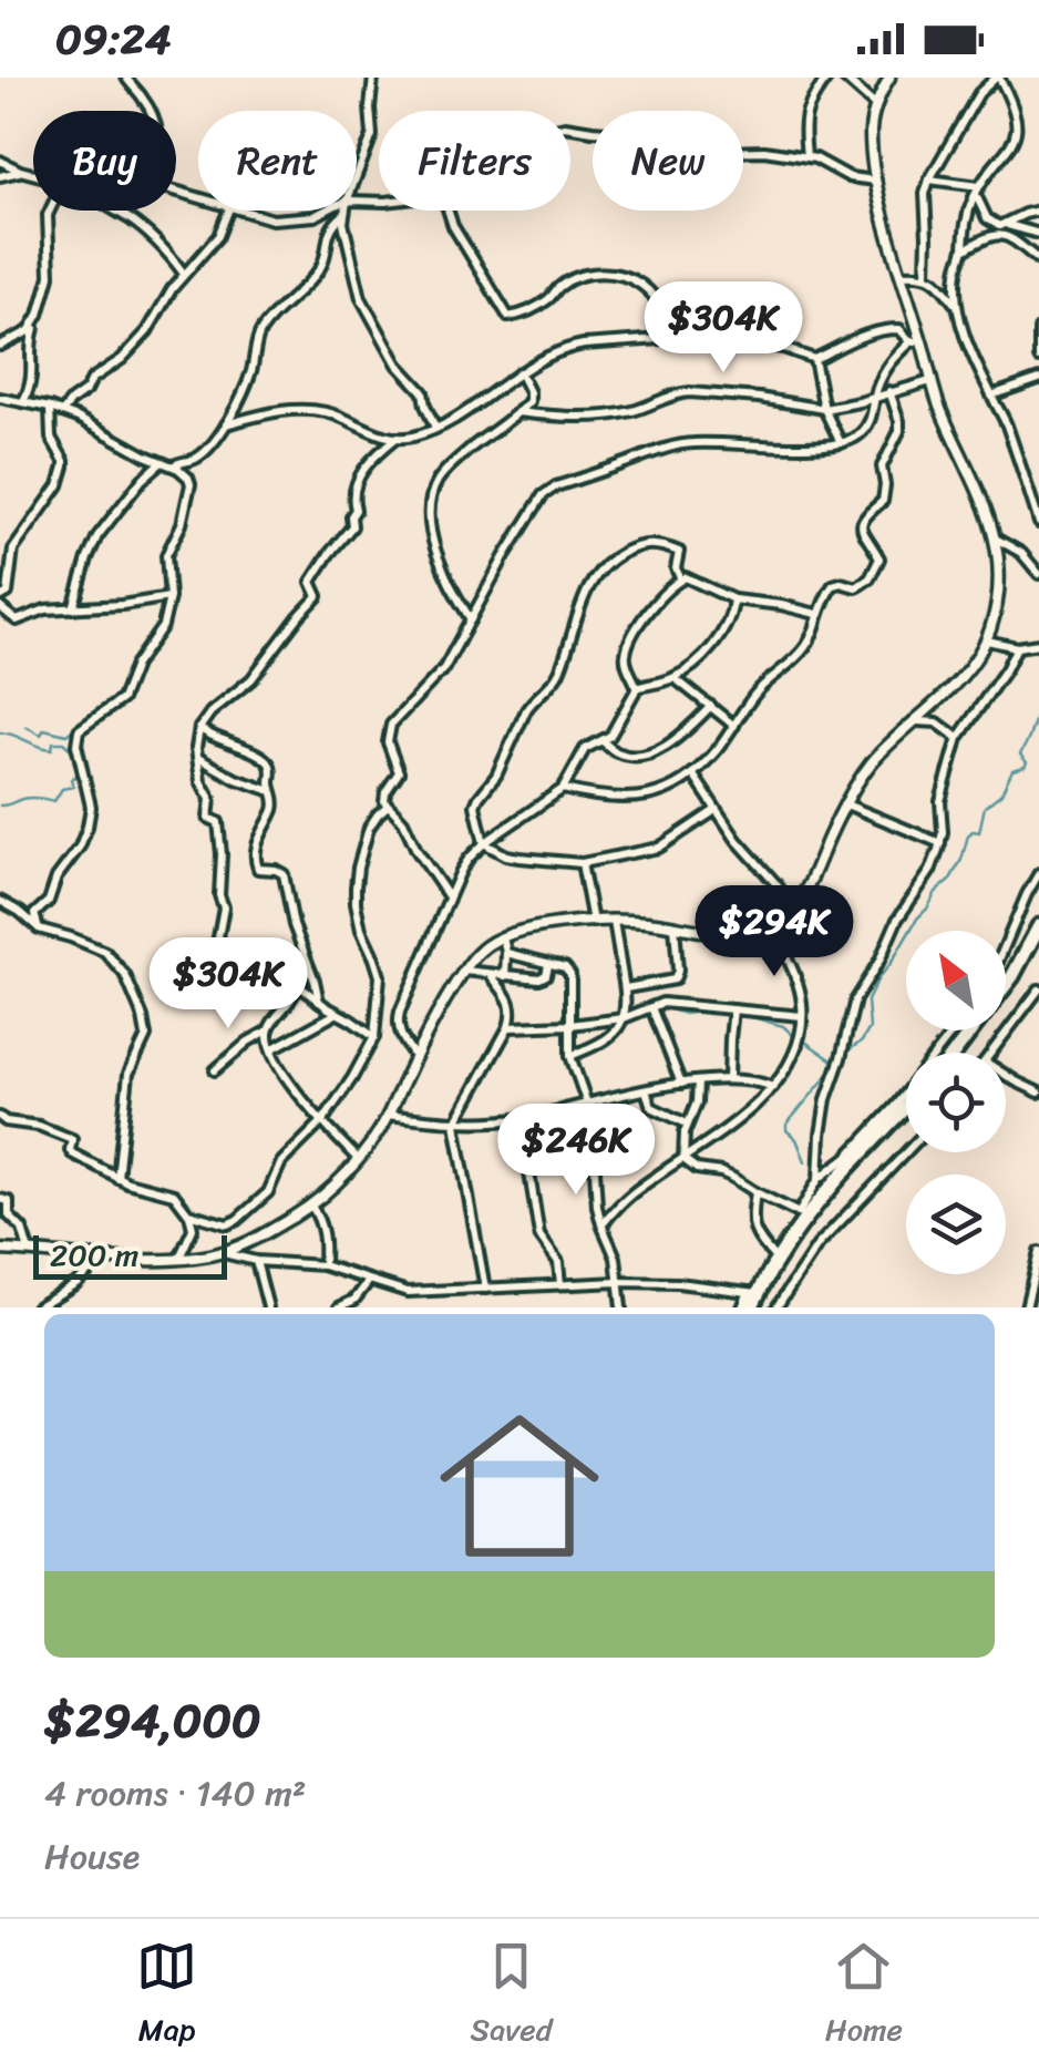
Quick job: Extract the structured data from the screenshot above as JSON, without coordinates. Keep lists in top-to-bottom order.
{
  "scale_bar": "200 m",
  "north": "top left",
  "page": {
    "status": "09:24",
    "chip": [
      "Buy",
      "Rent",
      "Filters",
      "New"
    ],
    "price": [
      "$304K",
      "$294K",
      "$304K",
      "$246K"
    ],
    "scale": "200 m",
    "list": [
      {
        "name": "$294,000",
        "note": "4 rooms · 140 m² · House"
      }
    ],
    "tabs": ["Map", "Saved", "Home"]
  }
}
